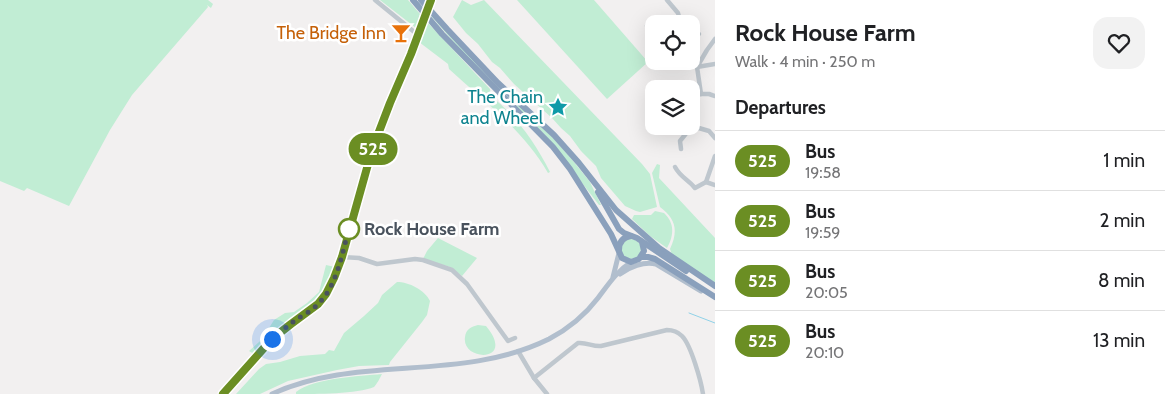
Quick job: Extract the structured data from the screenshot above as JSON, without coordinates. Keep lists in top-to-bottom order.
{
  "places": {
    "bar": ["The Bridge Inn"],
    "place": ["The Chain and Wheel"],
    "other": ["Rock House Farm"]
  },
  "lines": ["bus line 525"],
  "page": {
    "on_map": "525",
    "heading": [
      ["Rock House Farm", "Walk · 4 min · 250 m"],
      "Departures"
    ],
    "list": [
      {
        "mark": "525",
        "name": "Bus",
        "note": "19:58",
        "value": "1 min"
      },
      {
        "mark": "525",
        "name": "Bus",
        "note": "19:59",
        "value": "2 min"
      },
      {
        "mark": "525",
        "name": "Bus",
        "note": "20:05",
        "value": "8 min"
      },
      {
        "mark": "525",
        "name": "Bus",
        "note": "20:10",
        "value": "13 min"
      }
    ]
  }
}
